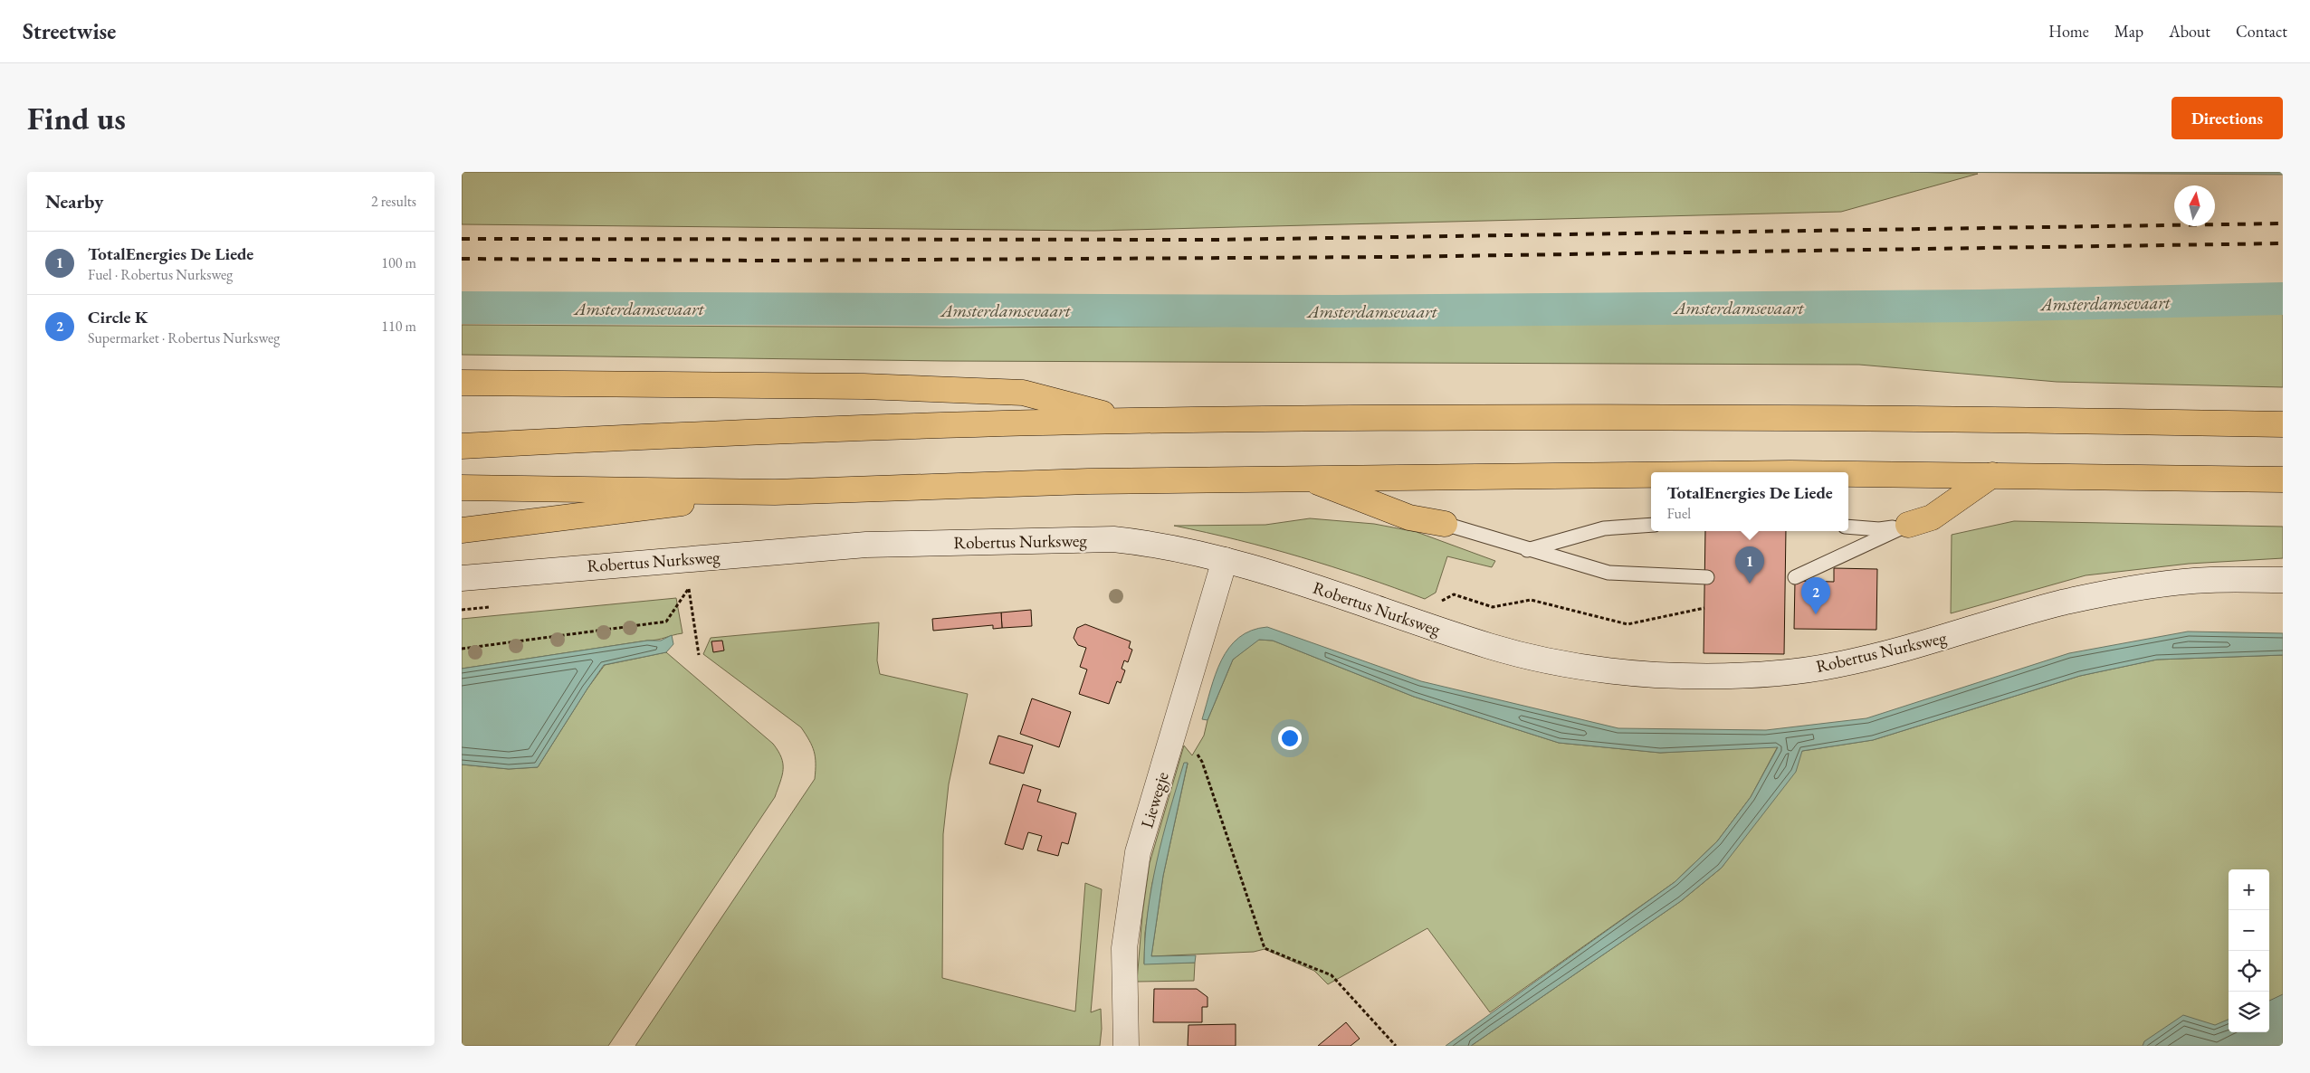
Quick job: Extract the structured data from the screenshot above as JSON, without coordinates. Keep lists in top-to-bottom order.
{
  "streets": {
    "main road": ["Robertus Nurksweg", "Liewegje"]
  },
  "crossings": [
    ["Robertus Nurksweg", "Liewegje"]
  ],
  "water": ["Amsterdamsevaart"],
  "north": "top",
  "page": {
    "header": "Streetwise",
    "nav": [
      "Home",
      "Map",
      "About",
      "Contact"
    ],
    "buttons": "Directions",
    "title": "Find us",
    "heading": ["Nearby", "2 results"],
    "list": [
      {
        "mark": "1",
        "name": "TotalEnergies De Liede",
        "note": "Fuel · Robertus Nurksweg",
        "value": "100 m"
      },
      {
        "mark": "2",
        "name": "Circle K",
        "note": "Supermarket · Robertus Nurksweg",
        "value": "110 m"
      }
    ],
    "popup": ["TotalEnergies De Liede", "Fuel"],
    "pins": ["1", "2"],
    "map_buttons": ["+", "−"]
  }
}
